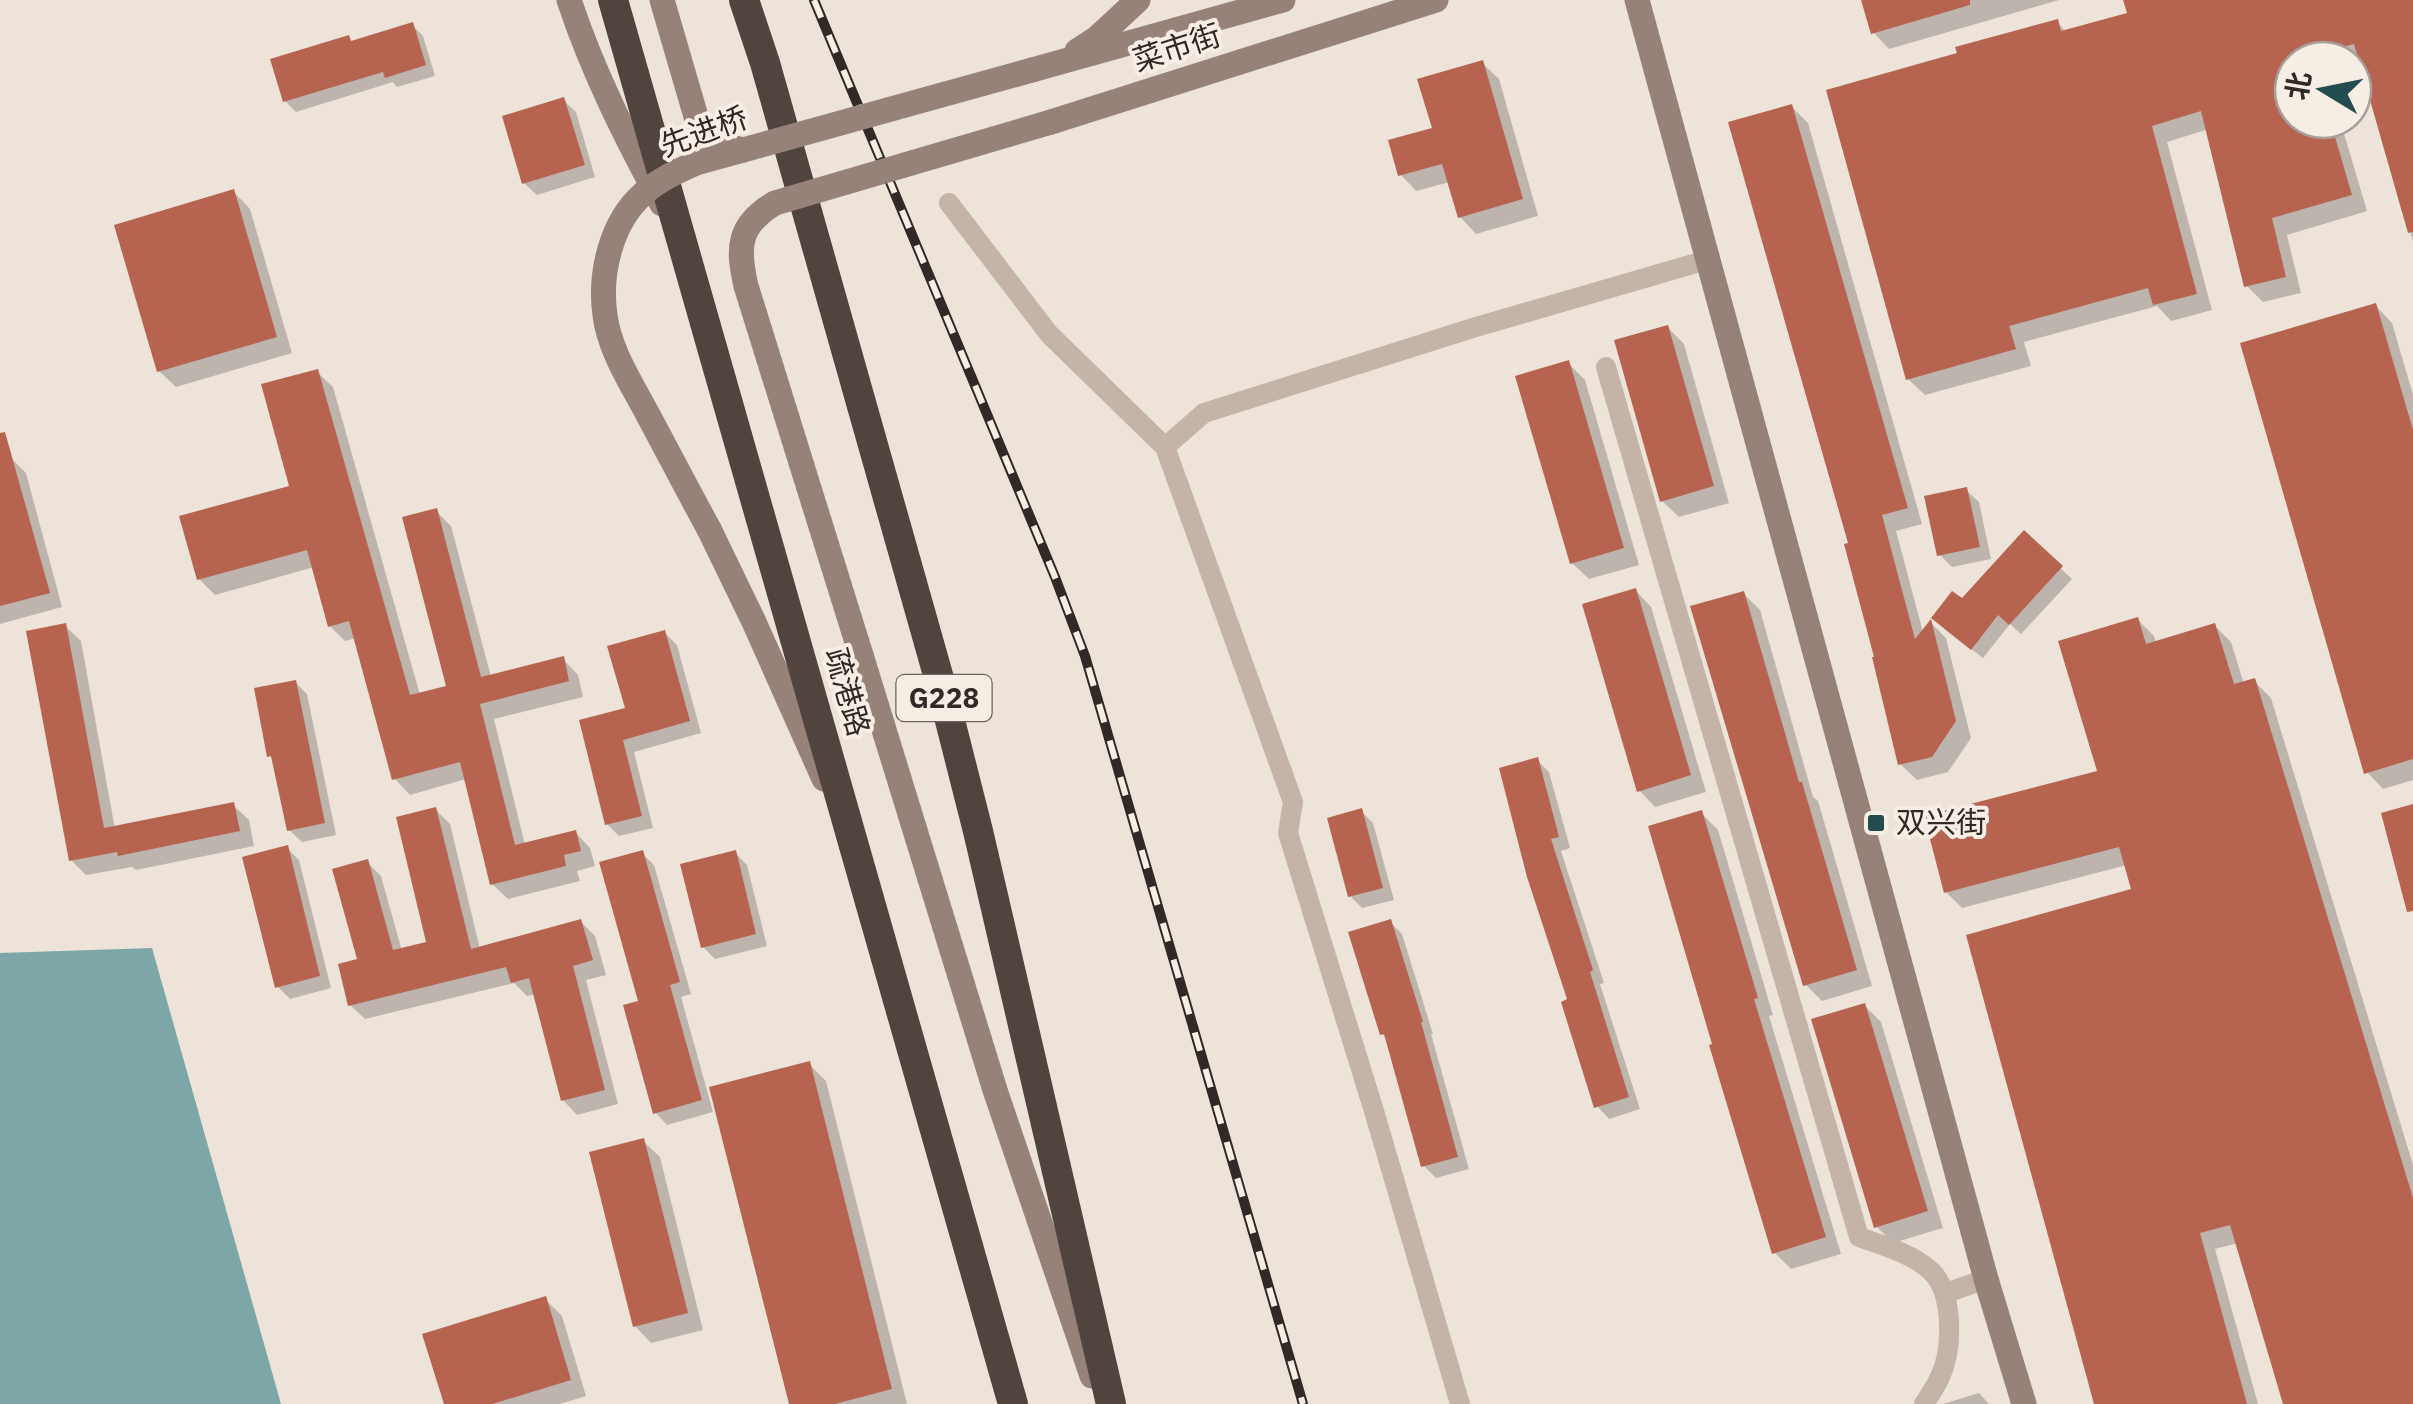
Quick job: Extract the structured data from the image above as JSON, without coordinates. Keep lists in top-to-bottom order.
{
  "streets": {
    "highway": ["疏港路", "G228"],
    "main road": ["菜市街", "先进桥"]
  },
  "crossings": [
    ["菜市街", "先进桥"],
    ["先进桥", "疏港路"]
  ],
  "places": {
    "transit": ["双兴街"]
  },
  "north": "left"
}
